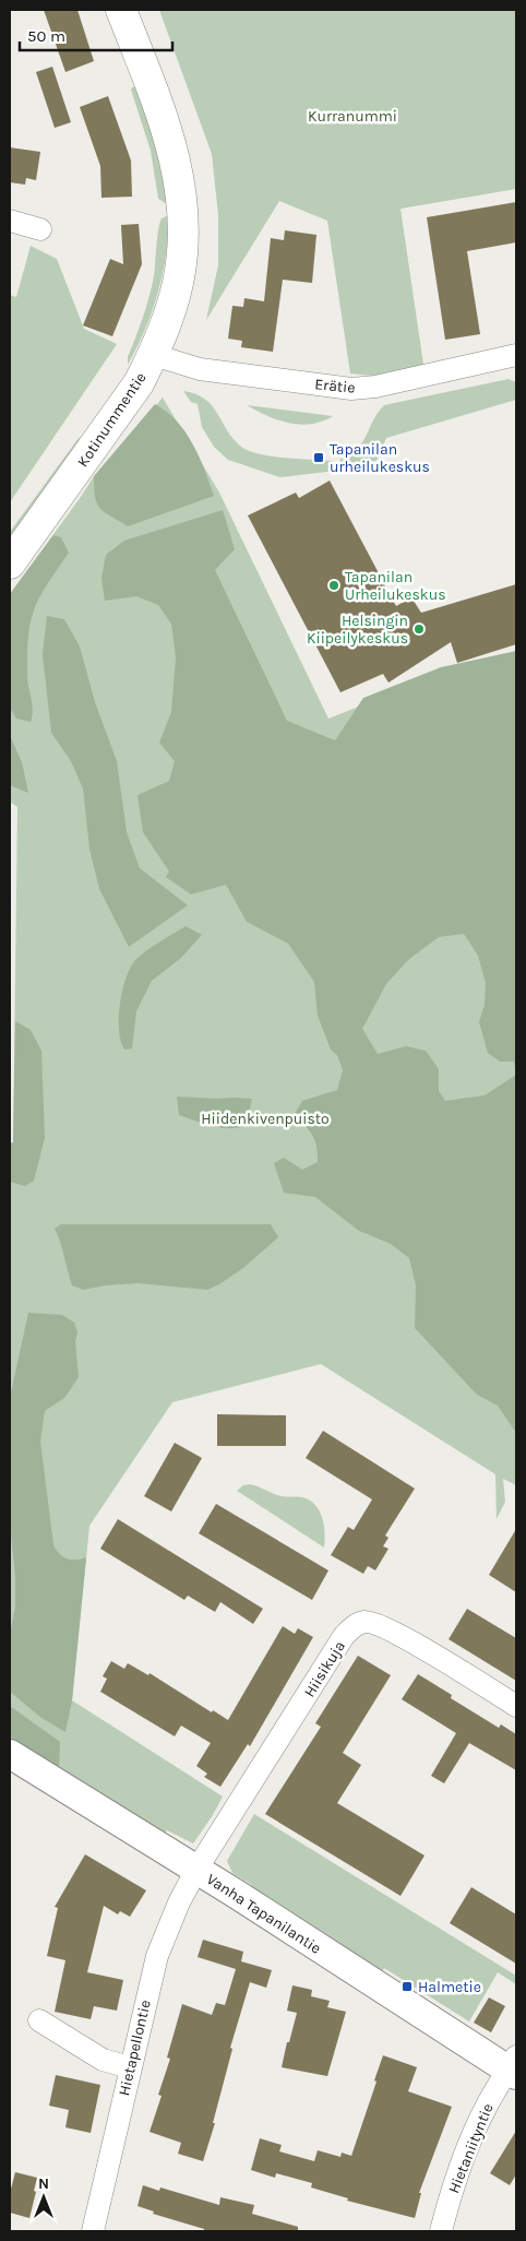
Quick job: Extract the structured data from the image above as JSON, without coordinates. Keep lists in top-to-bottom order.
{
  "streets": {
    "main road": ["Kotinummentie"],
    "street": [
      "Erätie",
      "Hiisikuja",
      "Vanha Tapanilantie",
      "Hietapellontie",
      "Hietaniityntie"
    ]
  },
  "crossings": [
    ["Erätie", "Kotinummentie"],
    ["Hiisikuja", "Vanha Tapanilantie"],
    ["Hiisikuja", "Hietapellontie"],
    ["Vanha Tapanilantie", "Hietapellontie"],
    ["Vanha Tapanilantie", "Hietaniityntie"]
  ],
  "parks": ["Kurranummi", "Hiidenkivenpuisto"],
  "places": {
    "transit": ["Tapanilan urheilukeskus", "Halmetie"],
    "other": ["Tapanilan Urheilukeskus", "Helsingin Kiipeilykeskus"]
  },
  "scale_bar": "50 m",
  "north": "top"
}
